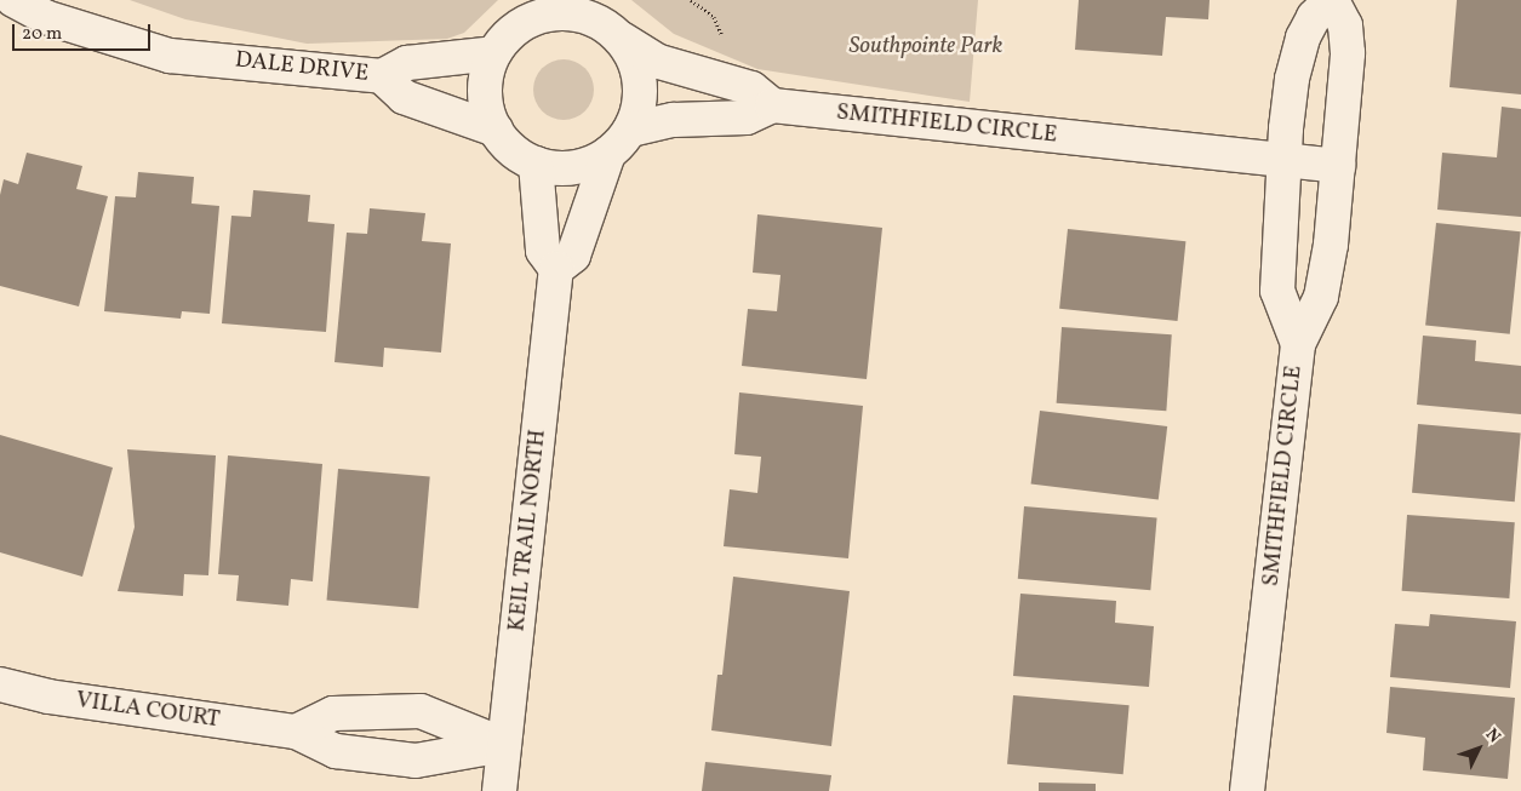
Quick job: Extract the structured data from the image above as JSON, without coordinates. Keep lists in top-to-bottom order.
{
  "streets": {
    "street": [
      "DALE DRIVE",
      "SMITHFIELD CIRCLE",
      "KEIL TRAIL NORTH",
      "VILLA COURT"
    ]
  },
  "crossings": [
    ["DALE DRIVE", "SMITHFIELD CIRCLE"],
    ["KEIL TRAIL NORTH", "VILLA COURT"]
  ],
  "parks": ["Southpointe Park"],
  "scale_bar": "20 m",
  "north": "top right"
}
